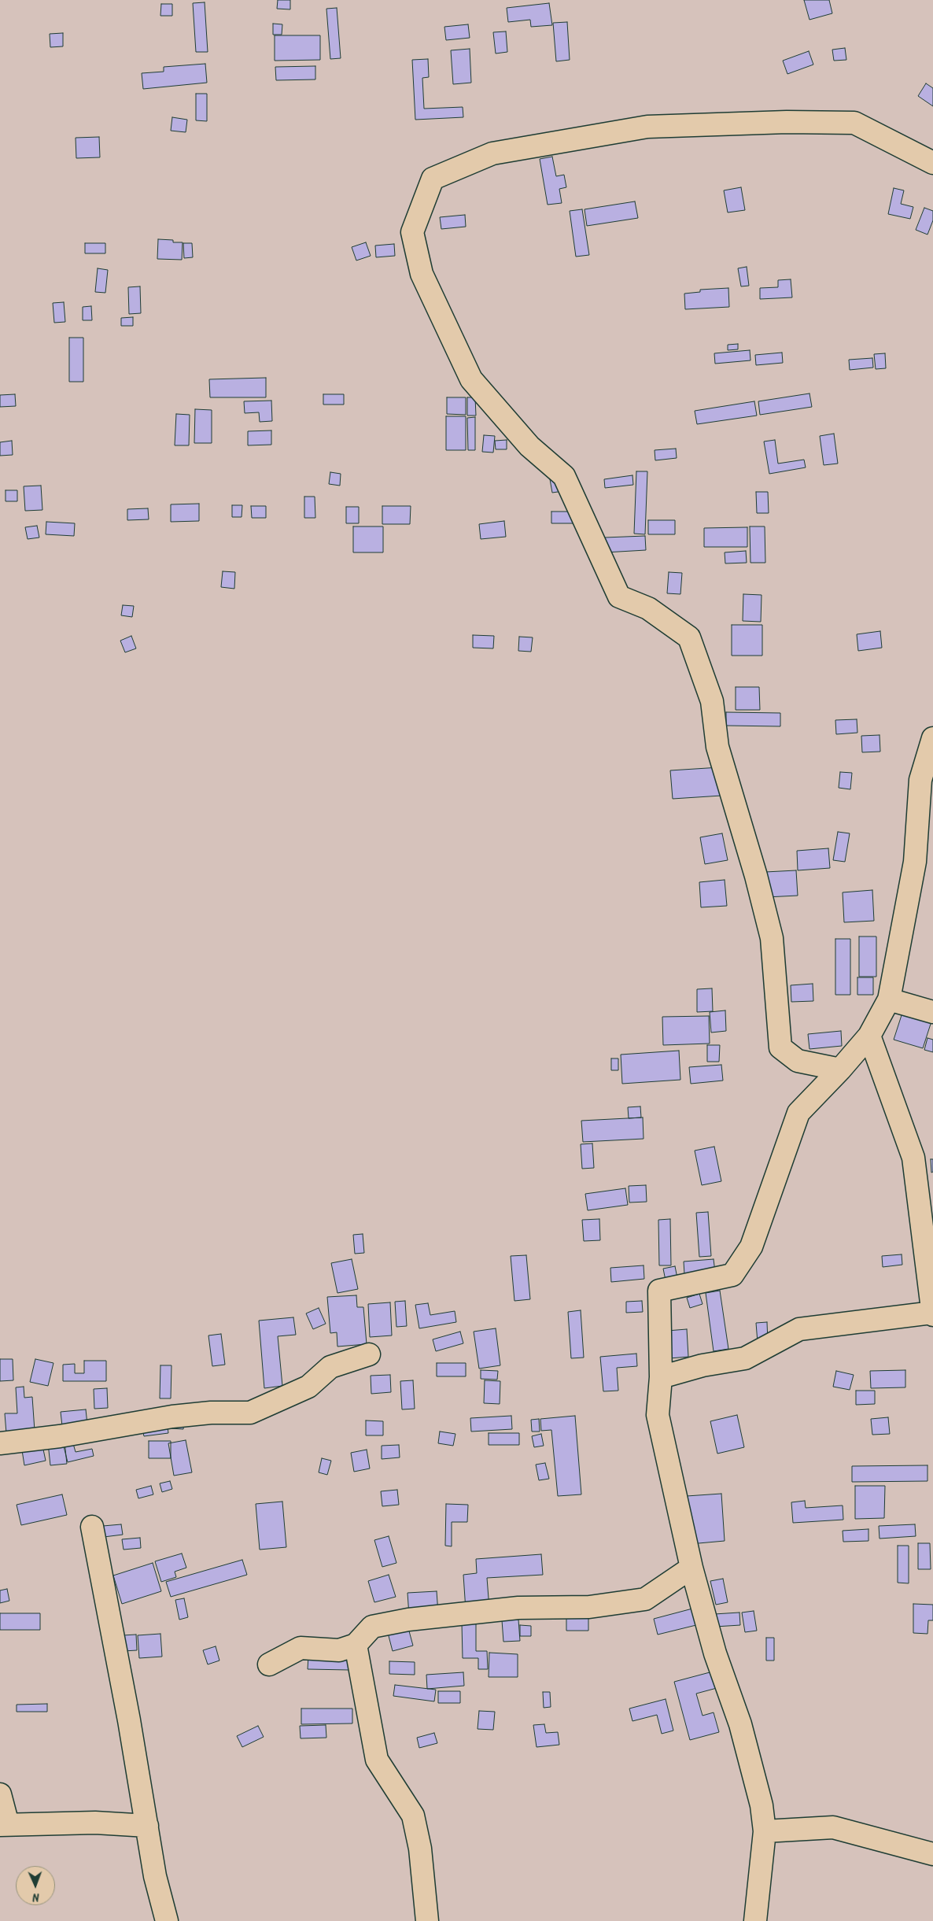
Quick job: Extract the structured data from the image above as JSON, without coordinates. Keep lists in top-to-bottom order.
{
  "north": "bottom"
}
